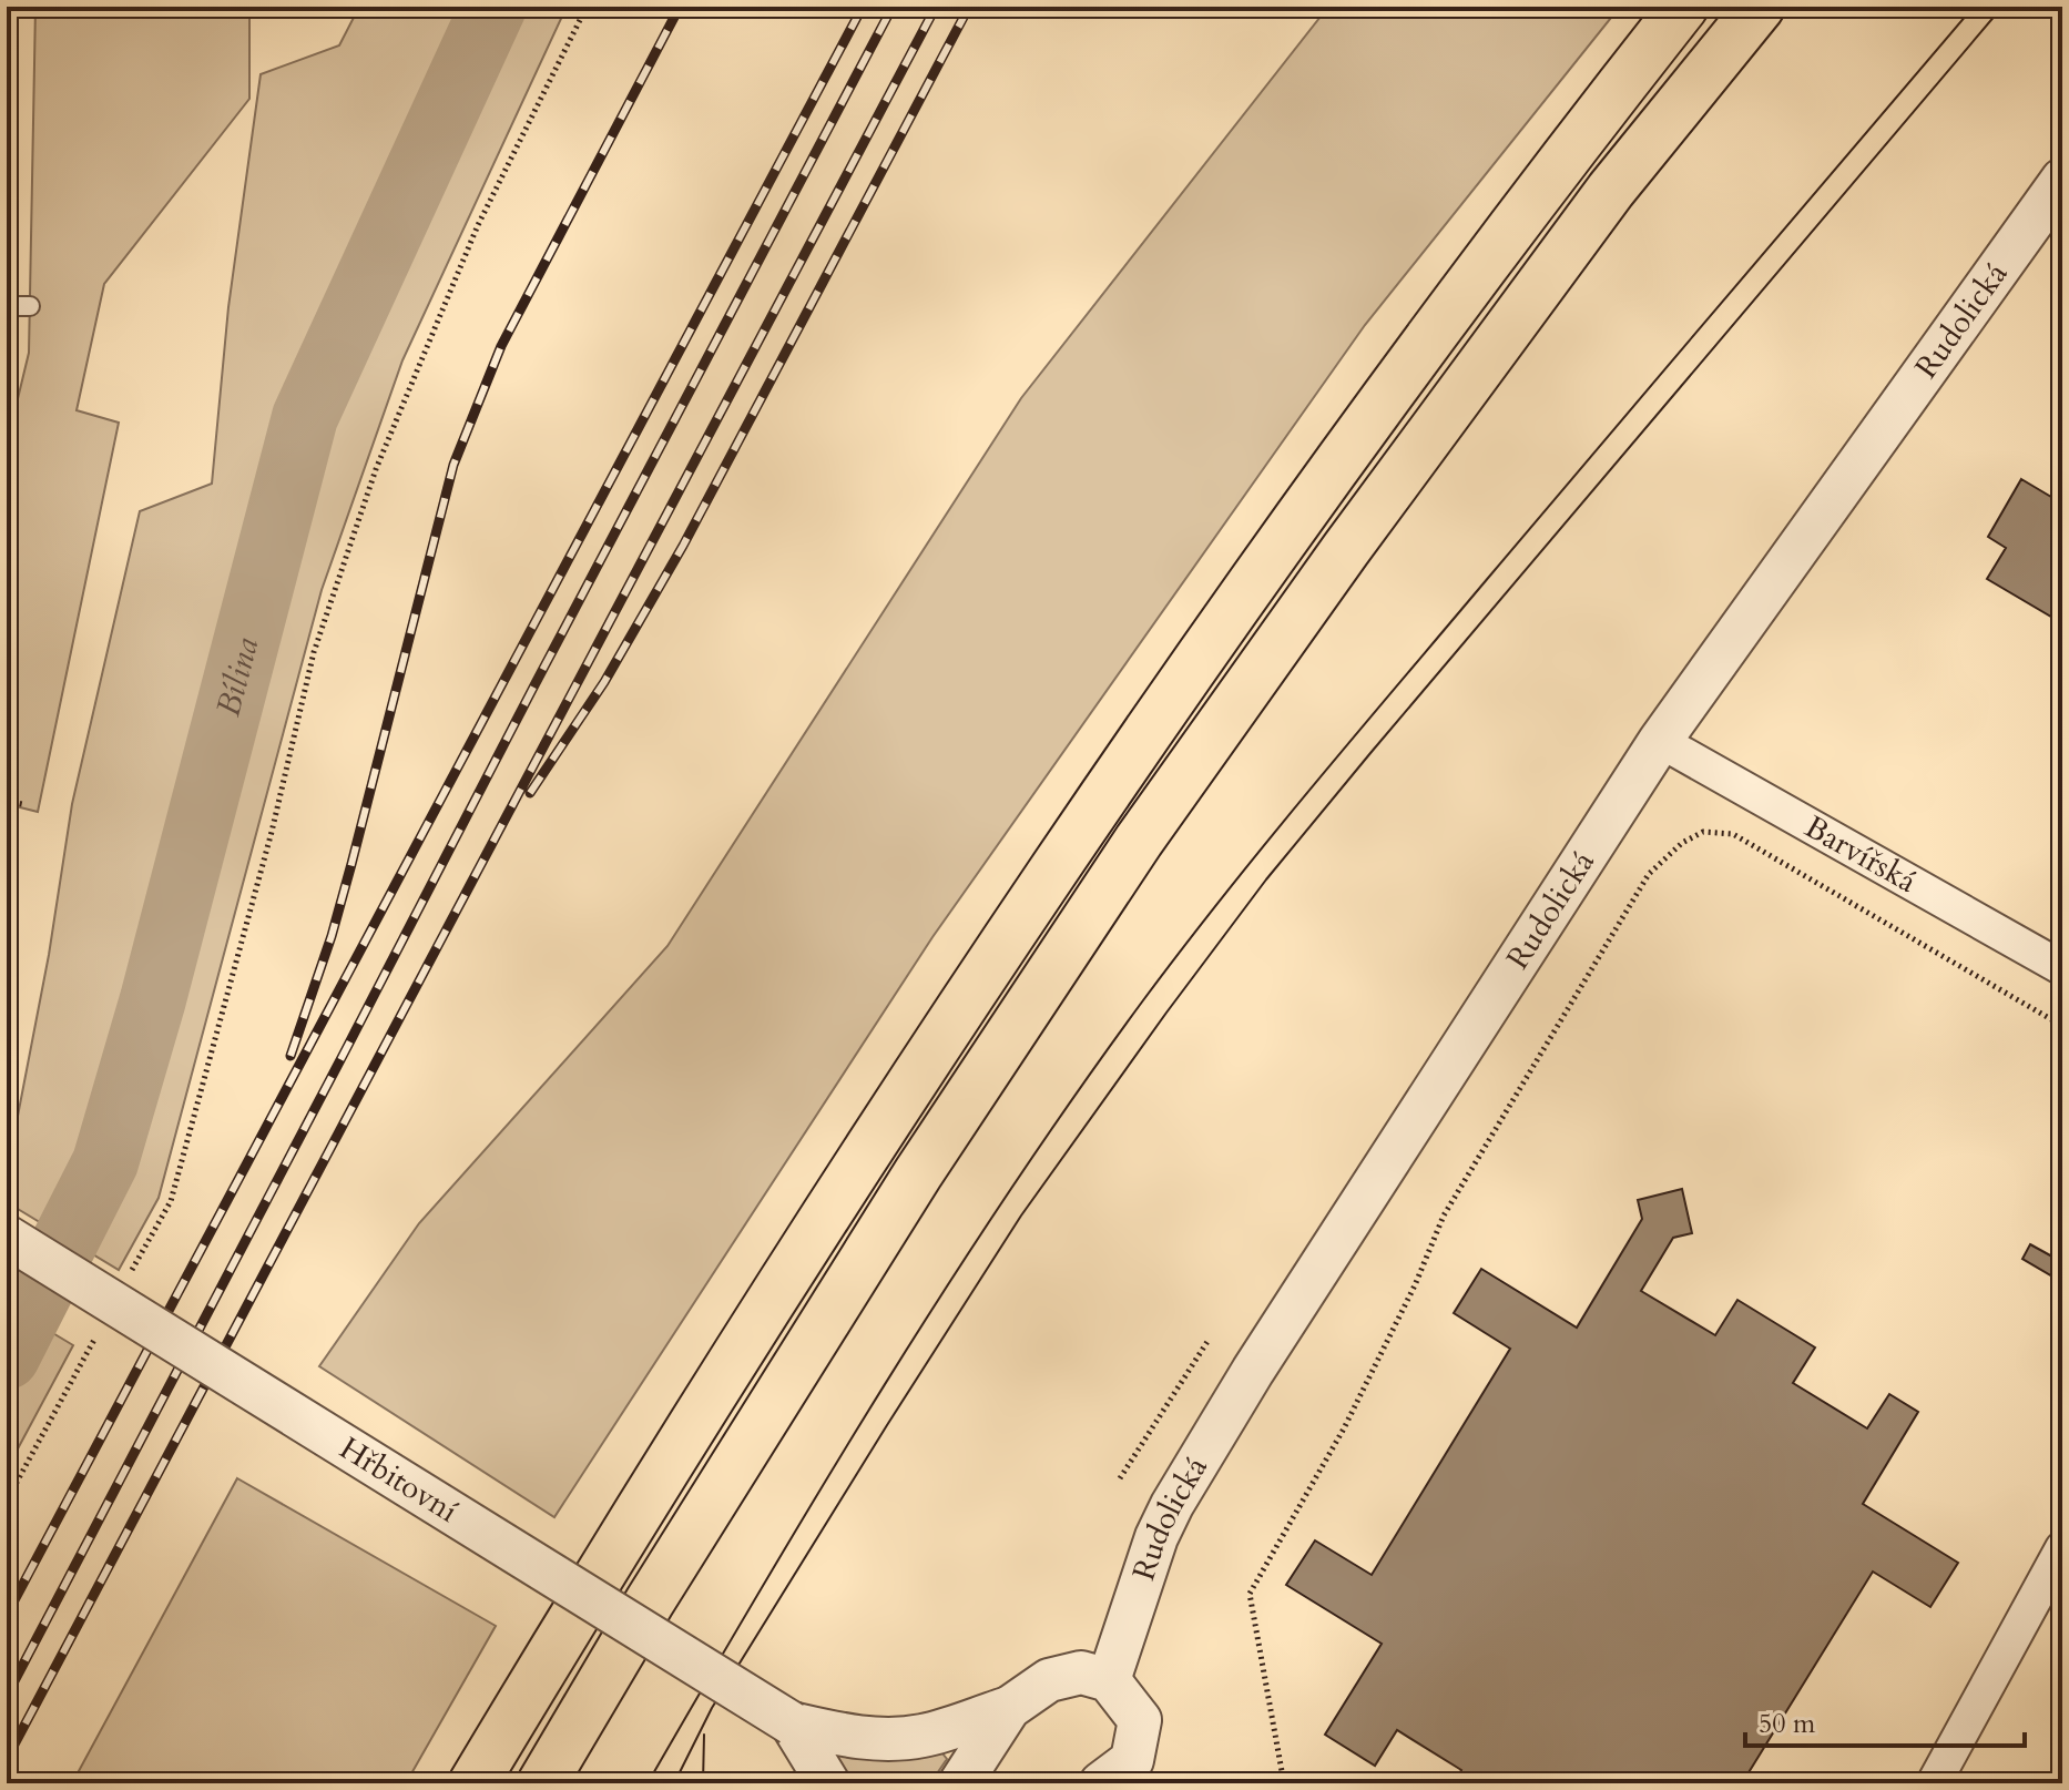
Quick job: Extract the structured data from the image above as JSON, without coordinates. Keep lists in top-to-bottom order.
{
  "streets": {
    "street": ["Rudolická", "Barvířská", "Hřbitovní"]
  },
  "crossings": [
    ["Rudolická", "Barvířská"]
  ],
  "water": ["Bílina"],
  "scale_bar": "50 m"
}
